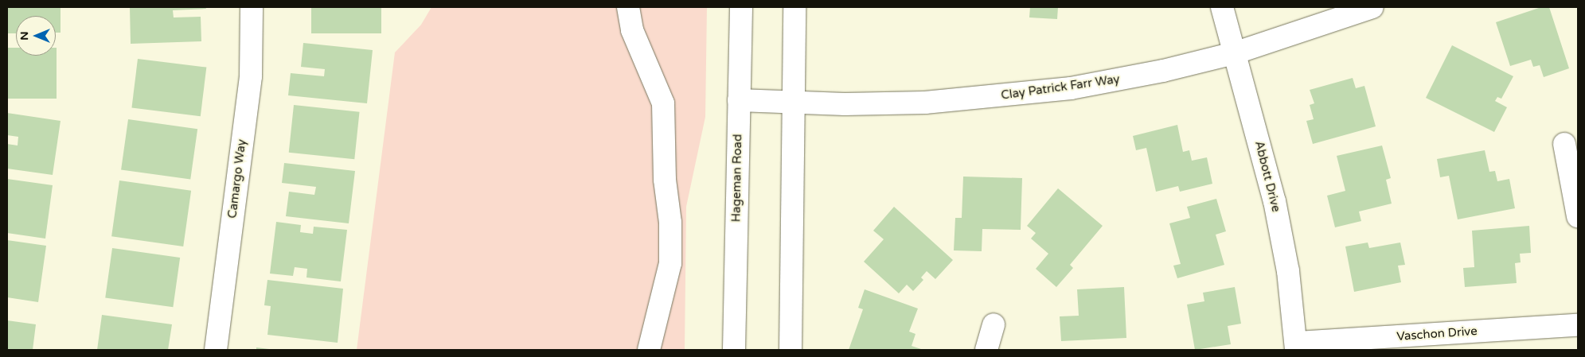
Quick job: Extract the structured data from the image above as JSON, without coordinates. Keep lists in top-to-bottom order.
{
  "streets": {
    "street": [
      "Clay Patrick Farr Way",
      "Abbott Drive",
      "Hageman Road",
      "Camargo Way",
      "Vaschon Drive"
    ]
  },
  "crossings": [
    ["Clay Patrick Farr Way", "Abbott Drive"],
    ["Clay Patrick Farr Way", "Hageman Road"],
    ["Abbott Drive", "Vaschon Drive"]
  ],
  "north": "left"
}
